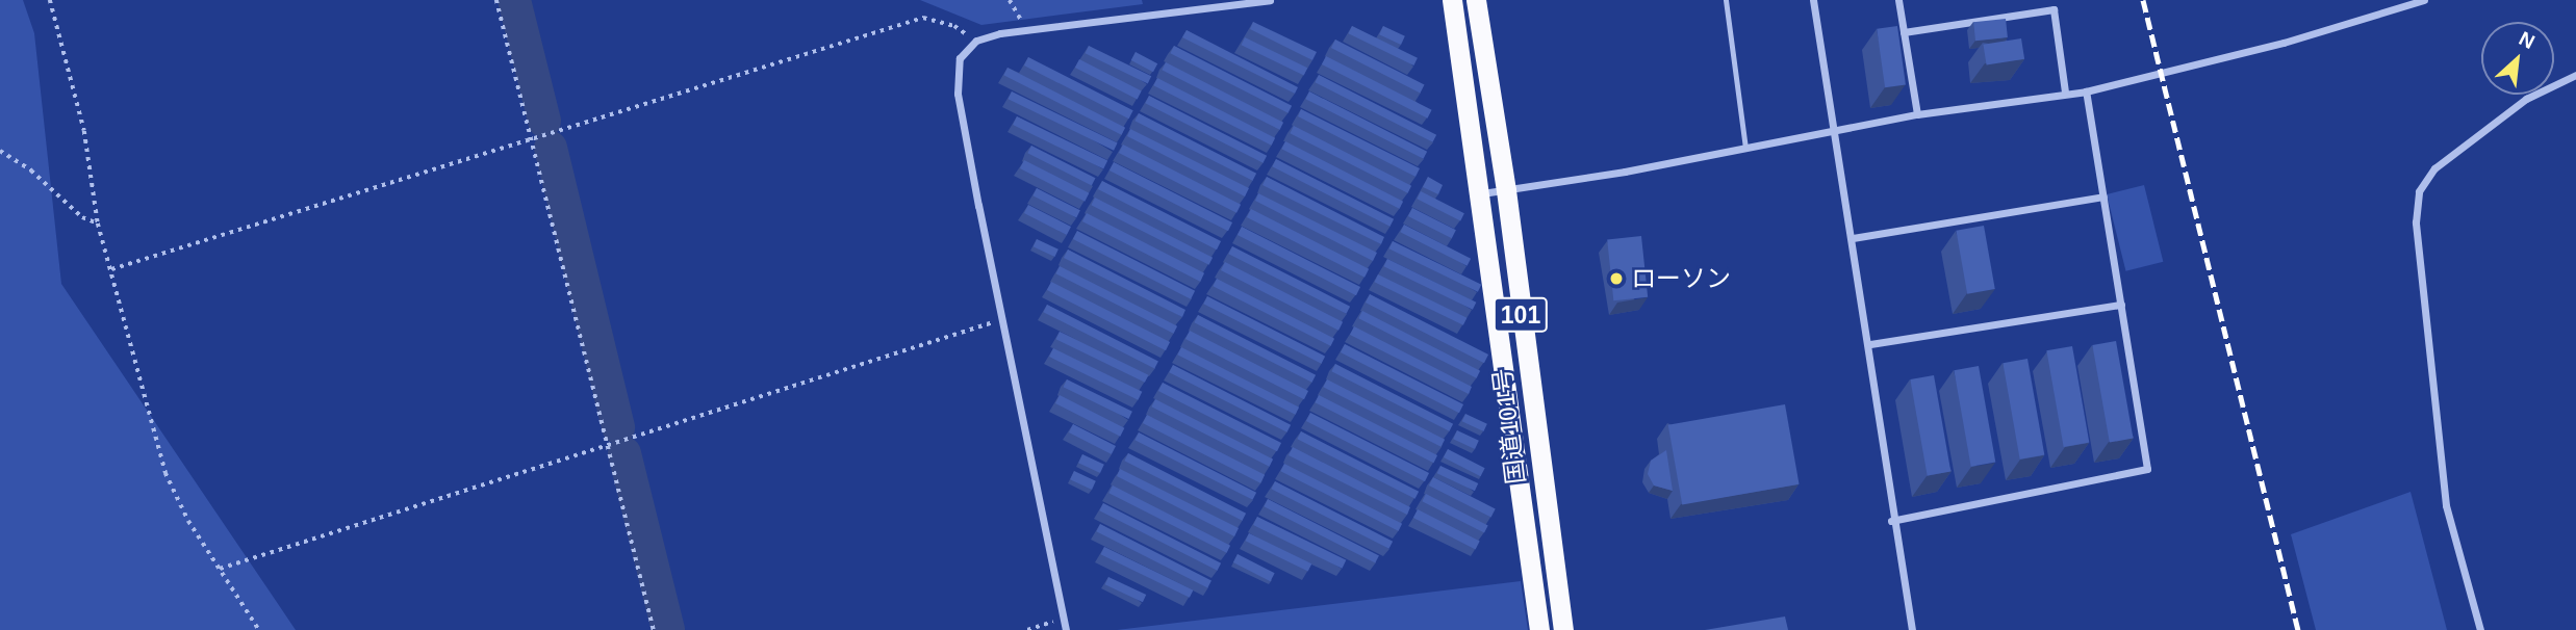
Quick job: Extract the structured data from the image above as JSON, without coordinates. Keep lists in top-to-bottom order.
{
  "streets": {
    "highway": ["101", "国道101号"]
  },
  "places": ["ローソン"],
  "north": "top right"
}
